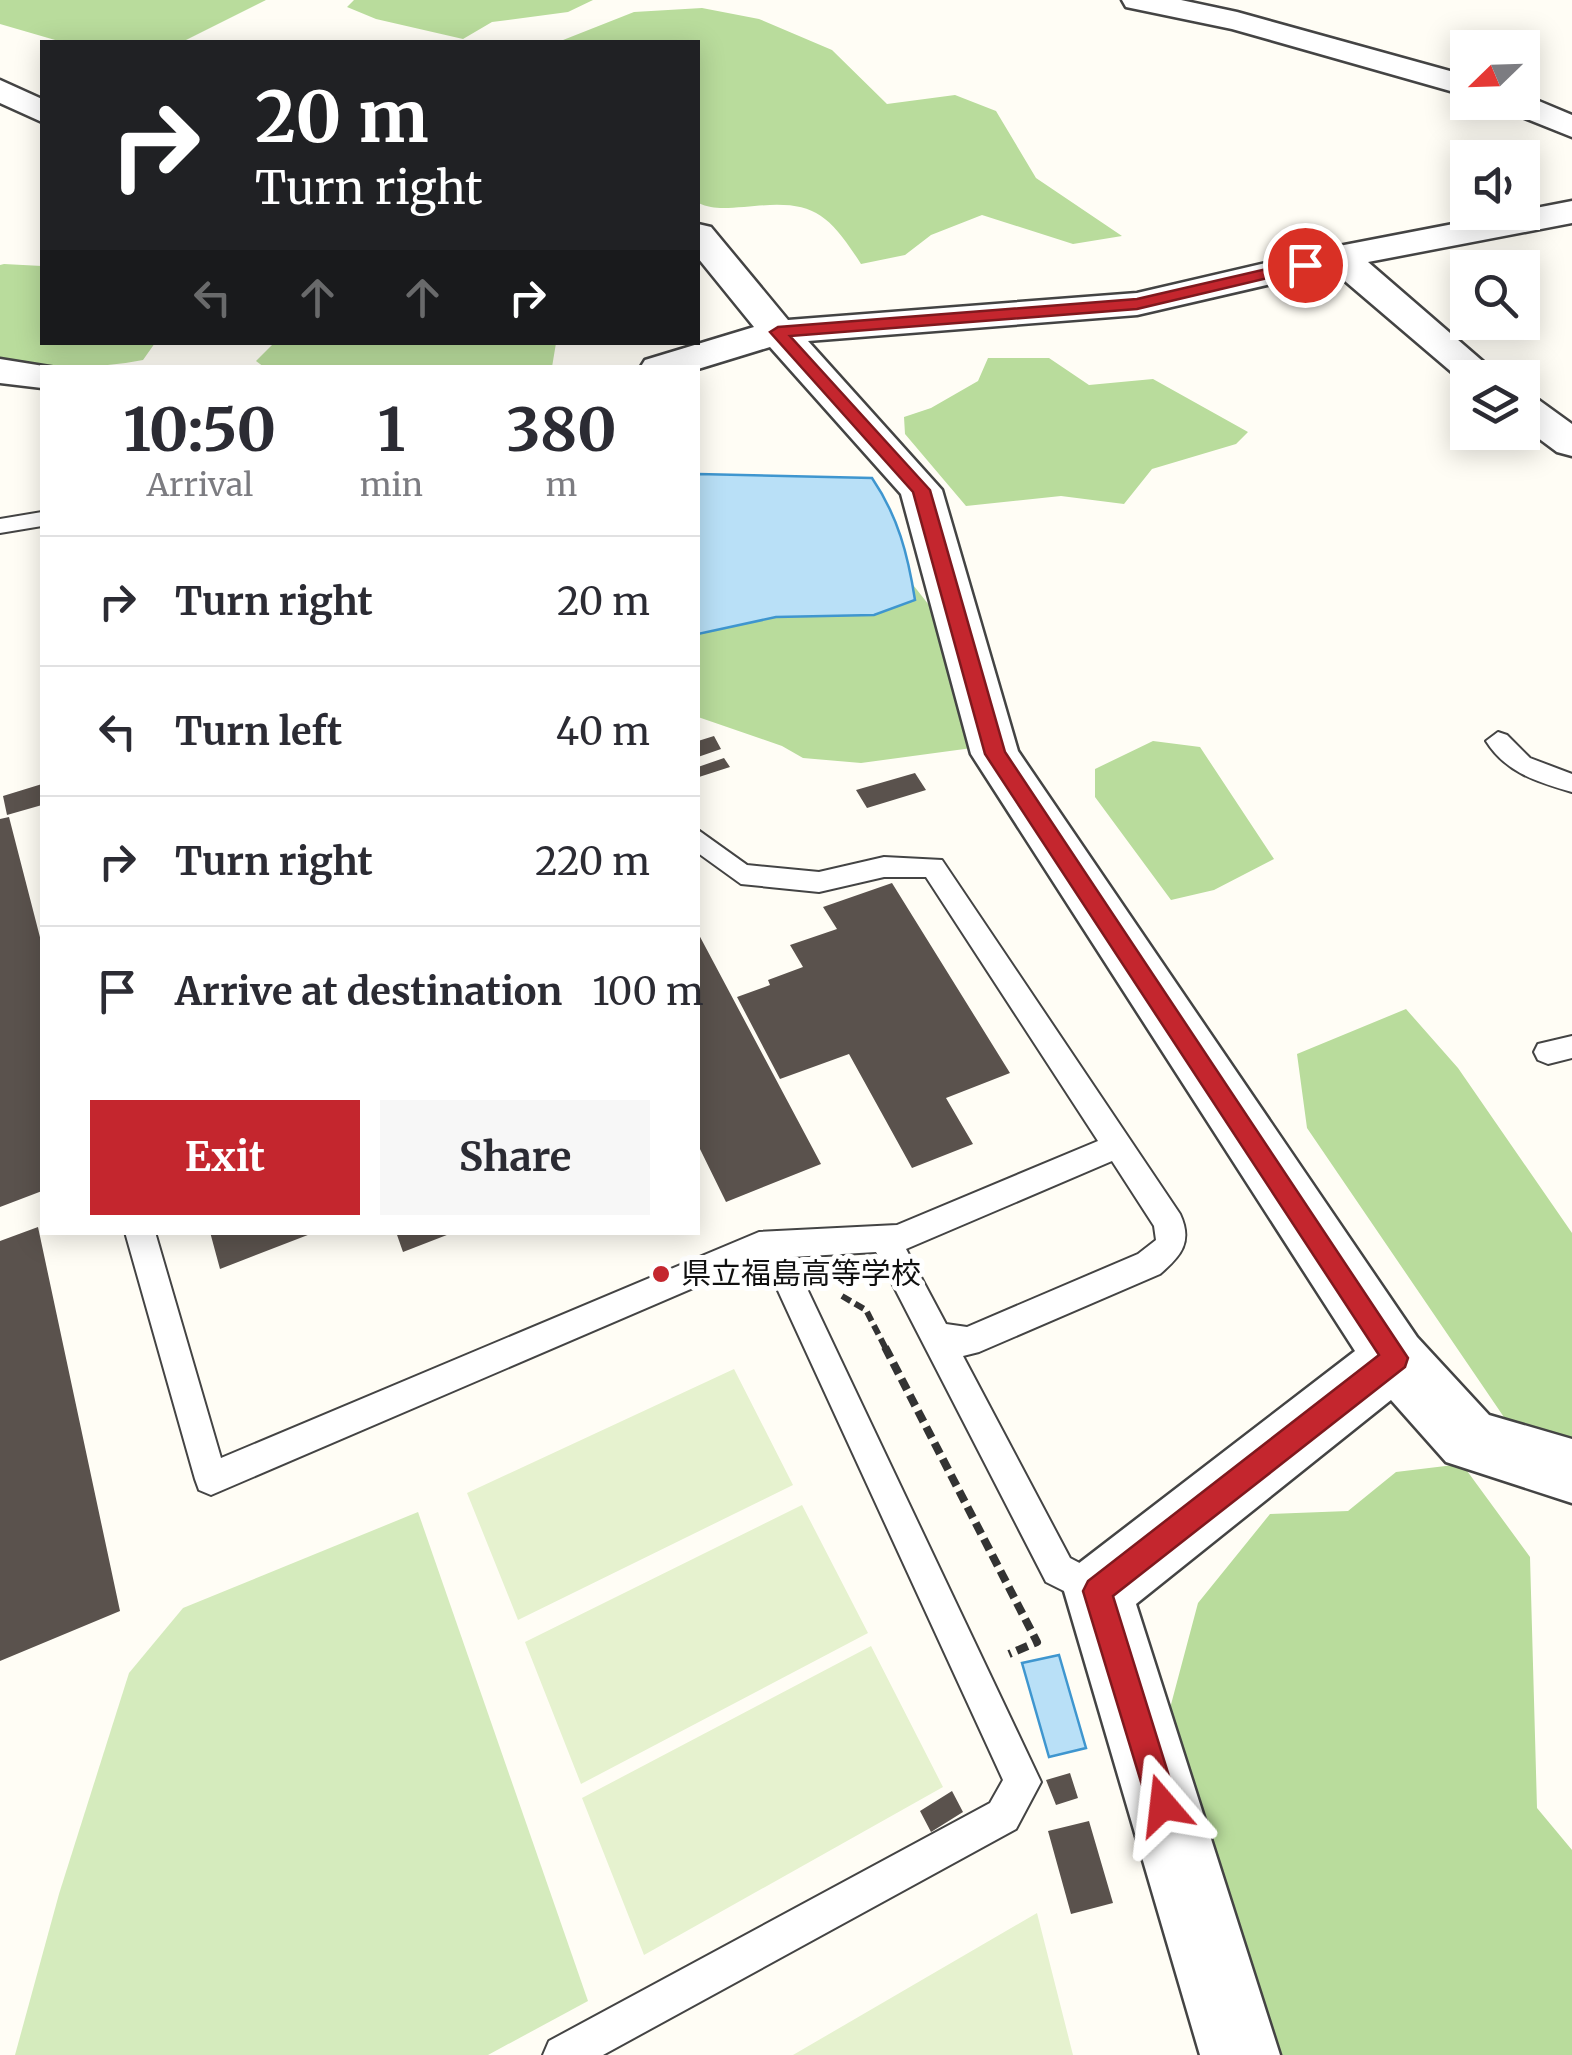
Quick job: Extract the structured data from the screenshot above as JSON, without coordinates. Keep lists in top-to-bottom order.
{
  "places": ["県立福島高等学校"],
  "north": "bottom left",
  "page": {
    "turn": ["20 m", "Turn right"],
    "eta": [
      "10:50",
      "Arrival",
      "1",
      "min",
      "380",
      "m"
    ],
    "list": [
      {
        "name": "Turn right",
        "value": "20 m"
      },
      {
        "name": "Turn left",
        "value": "40 m"
      },
      {
        "name": "Turn right",
        "value": "220 m"
      },
      {
        "name": "Arrive at destination",
        "value": "100 m"
      }
    ],
    "buttons": ["Exit", "Share"]
  }
}
